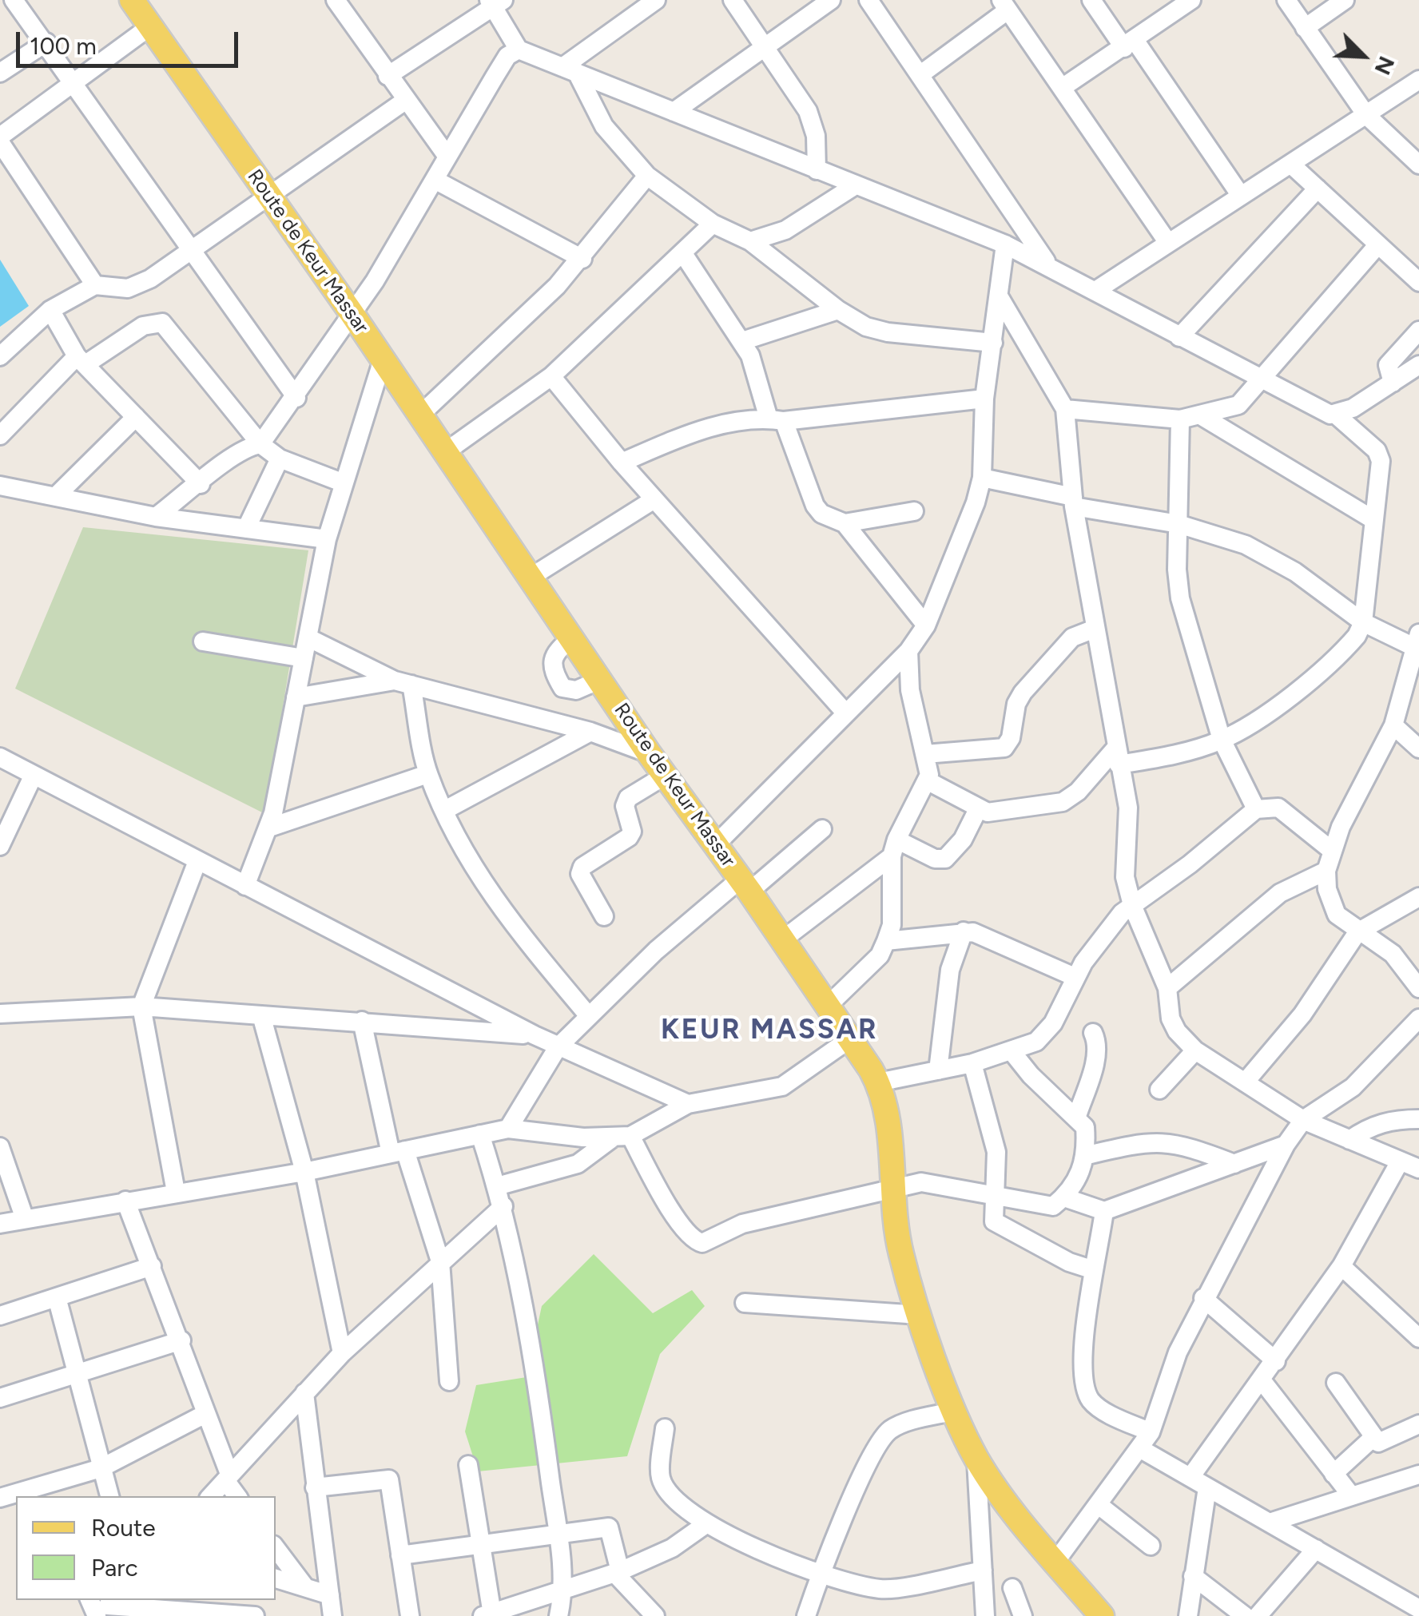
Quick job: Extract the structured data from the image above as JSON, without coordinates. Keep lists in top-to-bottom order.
{
  "streets": {
    "main road": ["Route de Keur Massar"]
  },
  "districts": ["KEUR MASSAR"],
  "legend": ["Route", "Parc"],
  "scale_bar": "100 m",
  "north": "bottom right"
}
